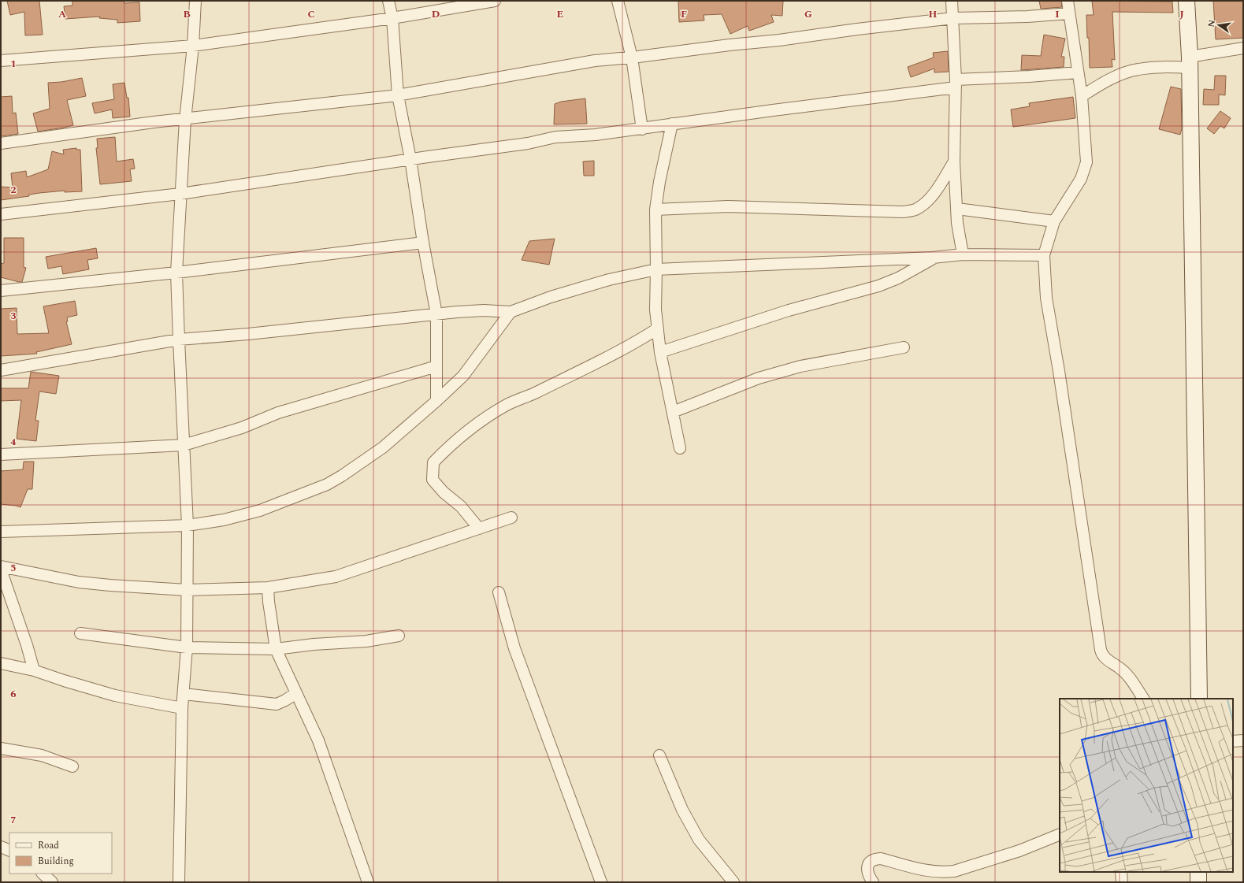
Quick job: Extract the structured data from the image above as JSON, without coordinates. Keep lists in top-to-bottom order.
{
  "legend": ["Road", "Building"],
  "north": "left",
  "grid": {
    "columns": [
      "A",
      "B",
      "C",
      "D",
      "E",
      "F",
      "G",
      "H",
      "I",
      "J"
    ],
    "rows": [
      "1",
      "2",
      "3",
      "4",
      "5",
      "6",
      "7"
    ]
  }
}
